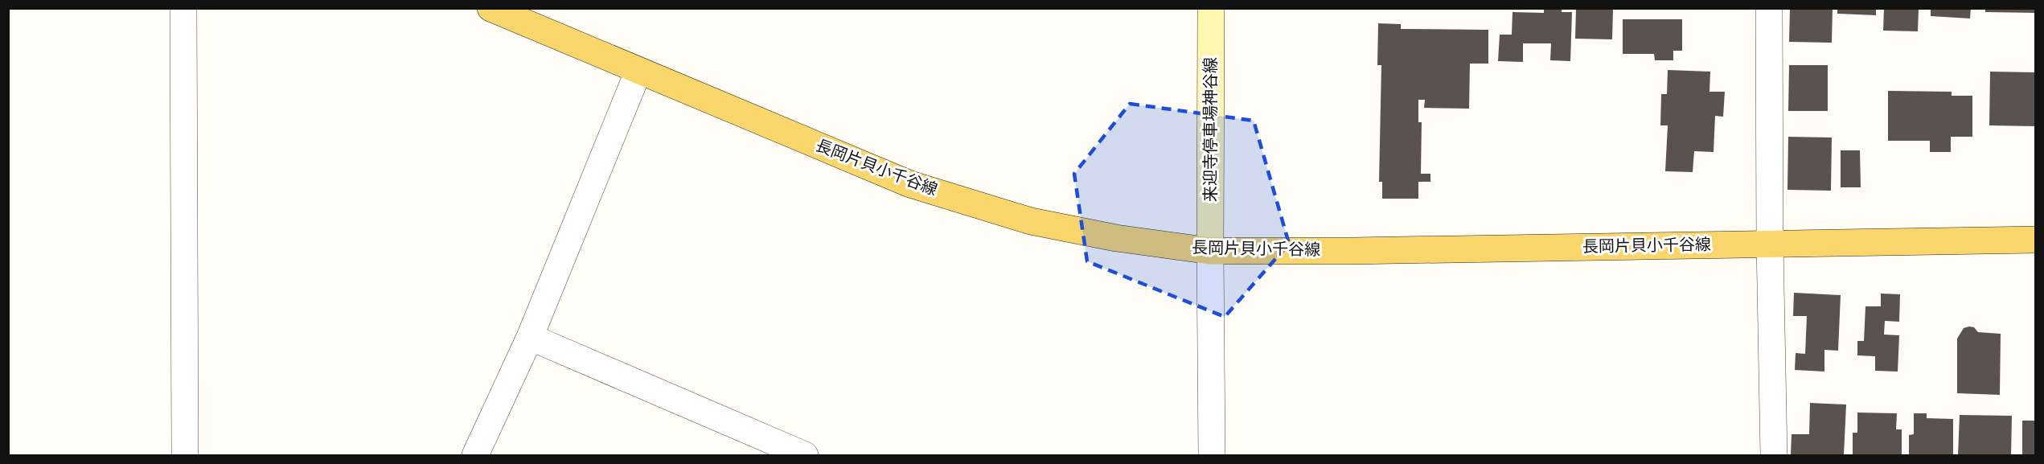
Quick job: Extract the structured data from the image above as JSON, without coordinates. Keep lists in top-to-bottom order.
{
  "streets": {
    "main road": ["来迎寺停車場神谷線", "長岡片貝小千谷線"]
  },
  "crossings": [
    ["来迎寺停車場神谷線", "長岡片貝小千谷線"]
  ]
}
